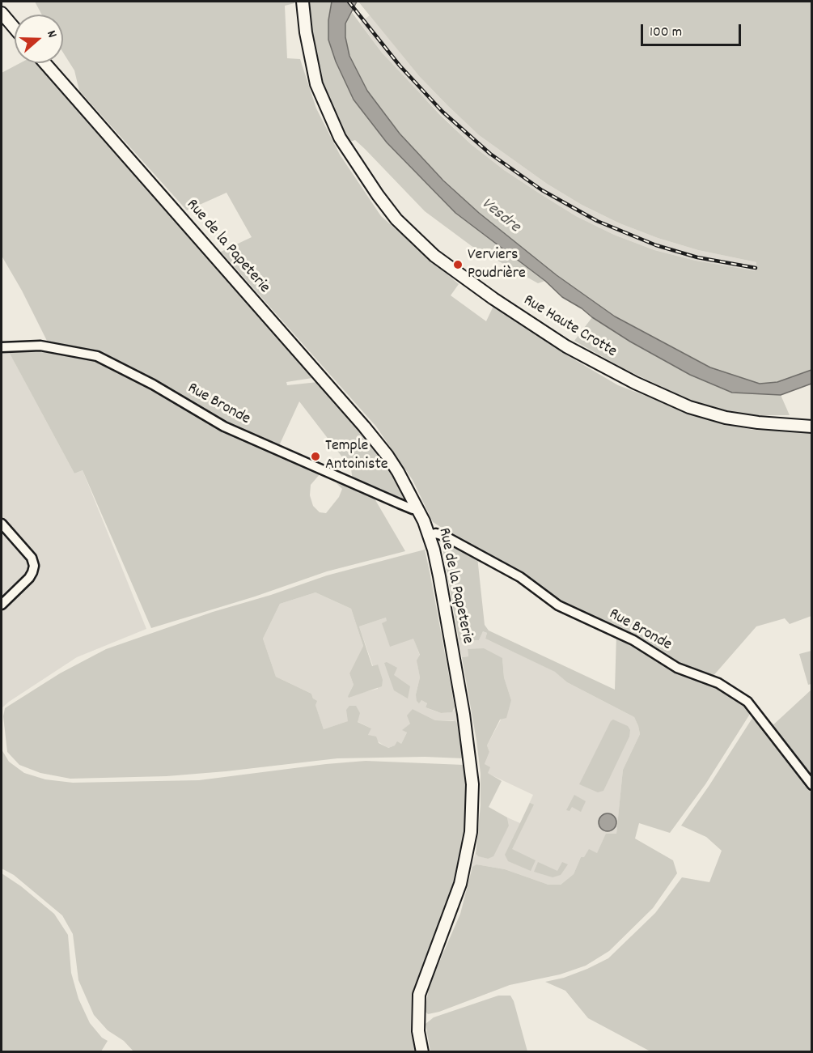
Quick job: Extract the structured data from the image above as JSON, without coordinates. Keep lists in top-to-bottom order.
{
  "streets": {
    "main road": ["Rue de la Papeterie", "Rue Haute Crotte"],
    "street": ["Rue Bronde"]
  },
  "crossings": [
    ["Rue de la Papeterie", "Rue Bronde"]
  ],
  "water": ["Vesdre"],
  "places": ["Verviers Poudrière", "Temple Antoiniste"],
  "scale_bar": "100 m",
  "north": "right"
}
